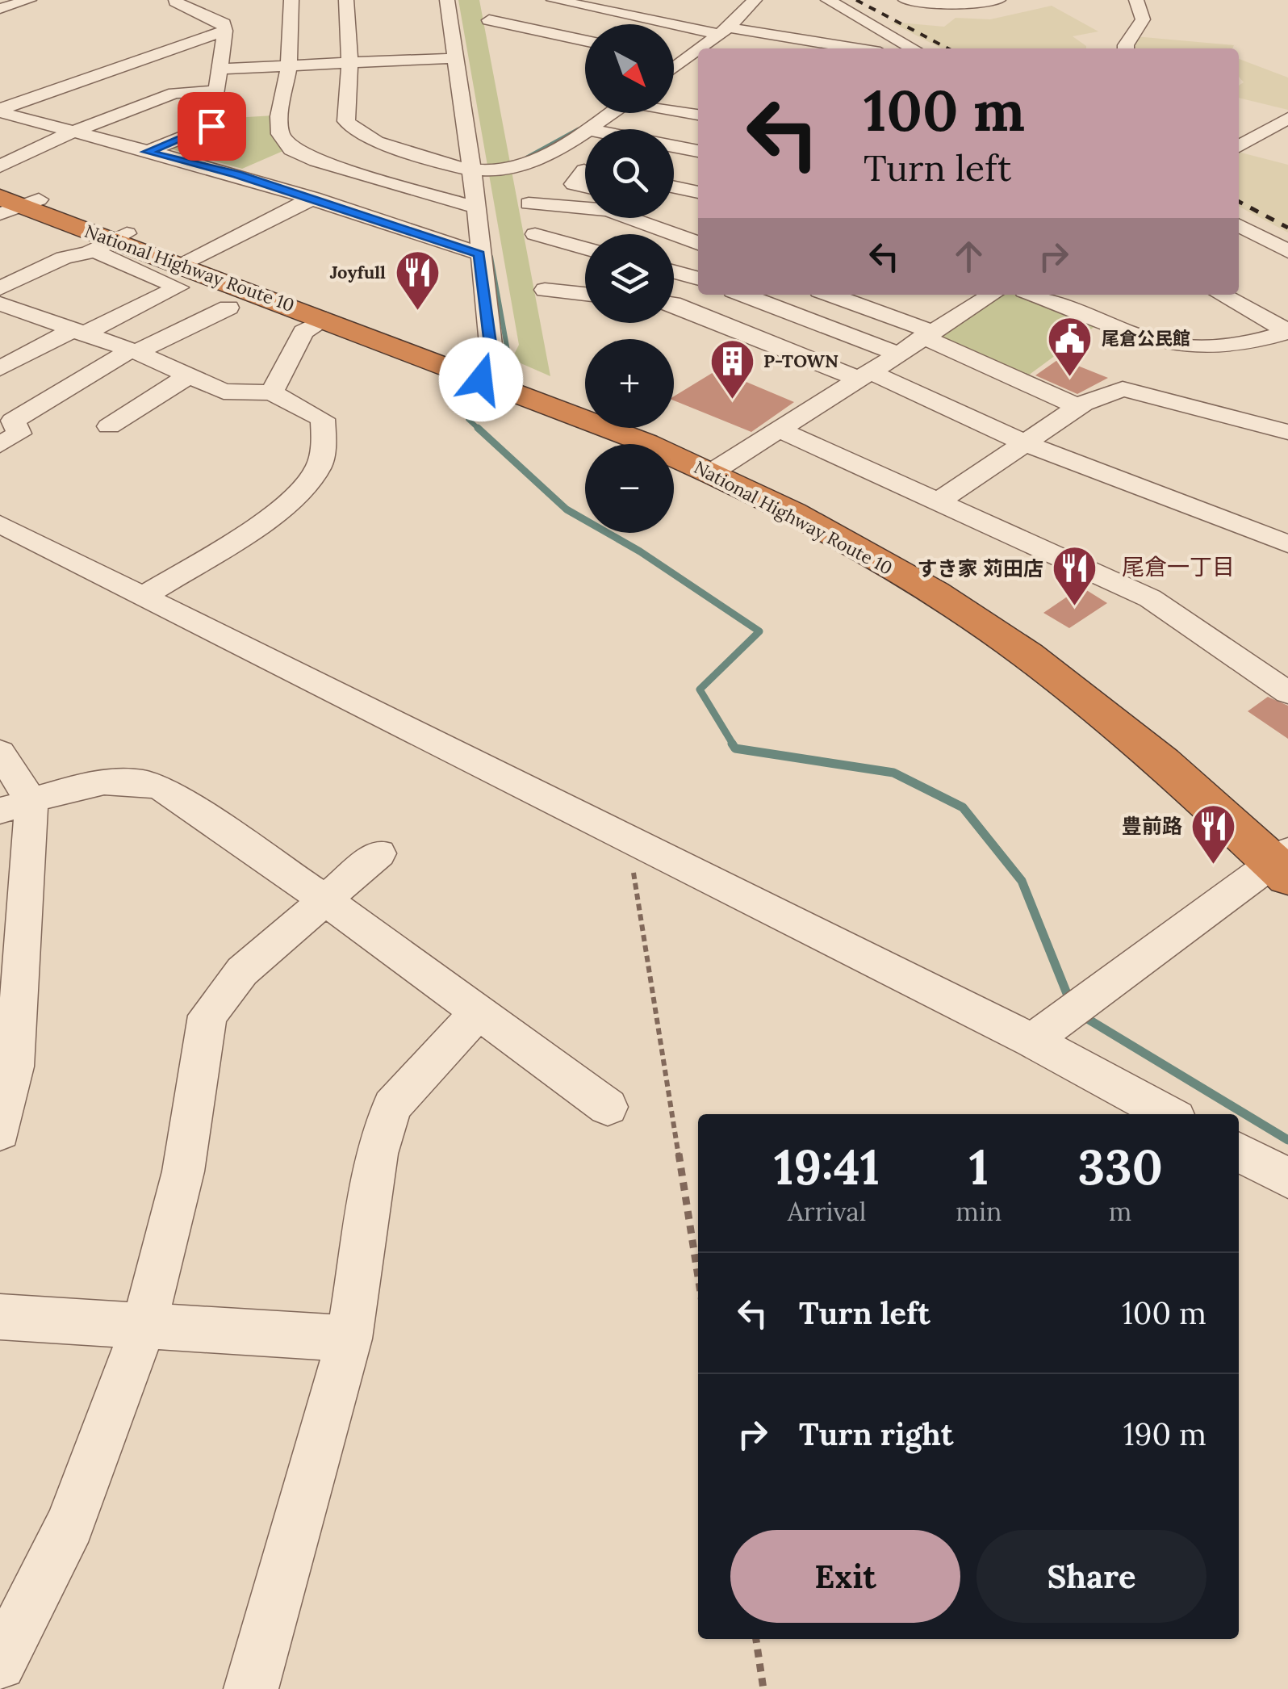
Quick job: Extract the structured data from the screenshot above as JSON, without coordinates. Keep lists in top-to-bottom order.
{
  "streets": {
    "highway": ["National Highway Route 10"]
  },
  "districts": ["尾倉一丁目"],
  "places": {
    "restaurant": ["Joyfull", "すき家 苅田店", "豊前路"],
    "public building": ["尾倉公民館"],
    "building": ["P-TOWN"]
  },
  "north": "bottom right",
  "page": {
    "map_buttons": ["+", "−"],
    "turn": ["100 m", "Turn left"],
    "eta": [
      "19:41",
      "Arrival",
      "1",
      "min",
      "330",
      "m"
    ],
    "list": [
      {
        "name": "Turn left",
        "value": "100 m"
      },
      {
        "name": "Turn right",
        "value": "190 m"
      }
    ],
    "buttons": ["Exit", "Share"]
  }
}
